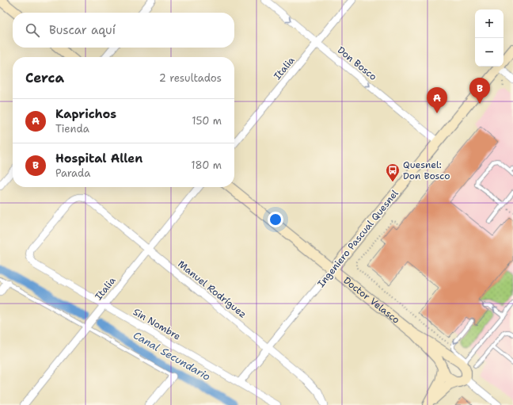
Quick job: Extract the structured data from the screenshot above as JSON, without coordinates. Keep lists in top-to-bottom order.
{
  "streets": {
    "main road": ["Ingeniero Pascual Quesnel", "Doctor Velasco"],
    "street": [
      "Don Bosco",
      "Italia",
      "Manuel Rodríguez",
      "Sin Nombre"
    ]
  },
  "crossings": [
    ["Don Bosco", "Italia"],
    ["Don Bosco", "Ingeniero Pascual Quesnel"],
    ["Italia", "Manuel Rodríguez"],
    ["Italia", "Sin Nombre"],
    ["Ingeniero Pascual Quesnel", "Manuel Rodríguez"],
    ["Ingeniero Pascual Quesnel", "Doctor Velasco"],
    ["Ingeniero Pascual Quesnel", "Sin Nombre"],
    ["Manuel Rodríguez", "Sin Nombre"]
  ],
  "one_way": ["Don Bosco"],
  "water": ["Canal Secundario"],
  "places": {
    "bus stop": ["Quesnel: Don Bosco"]
  },
  "page": {
    "map_buttons": ["+", "−"],
    "search": "Buscar aquí",
    "heading": ["Cerca", "2 resultados"],
    "pins": ["B", "A"],
    "list": [
      {
        "mark": "A",
        "name": "Kaprichos",
        "note": "Tienda",
        "value": "150 m"
      },
      {
        "mark": "B",
        "name": "Hospital Allen",
        "note": "Parada",
        "value": "180 m"
      }
    ]
  }
}
